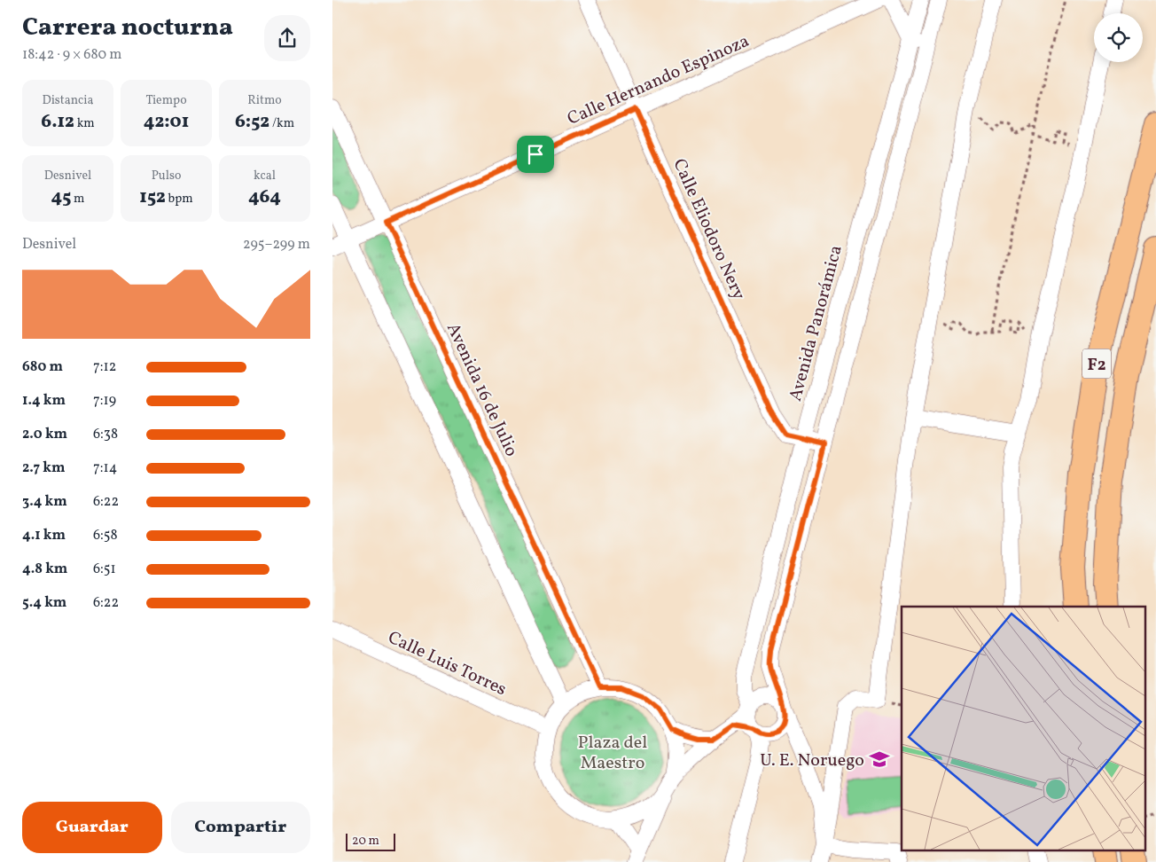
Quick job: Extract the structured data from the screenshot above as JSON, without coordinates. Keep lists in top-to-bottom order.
{
  "streets": {
    "highway": ["F2"],
    "street": [
      "Calle Hernando Espinoza",
      "Calle Eliodoro Nery",
      "Avenida Panorámica",
      "Avenida 16 de Julio",
      "Calle Luis Torres"
    ]
  },
  "crossings": [
    ["Calle Hernando Espinoza", "Calle Eliodoro Nery"],
    ["Calle Hernando Espinoza", "Avenida 16 de Julio"],
    ["Calle Eliodoro Nery", "Avenida Panorámica"],
    ["Avenida 16 de Julio", "Calle Luis Torres"]
  ],
  "parks": ["Plaza del Maestro"],
  "places": {
    "school or university": ["U. E. Noruego"]
  },
  "scale_bar": "20 m",
  "page": {
    "heading": ["Carrera nocturna", "18:42 · 9 × 680 m"],
    "stats": [
      ["Distancia", "6.12 km"],
      ["Tiempo", "42:01"],
      ["Ritmo", "6:52 /km"],
      ["Desnivel", "45 m"],
      ["Pulso", "152 bpm"],
      ["kcal", "464"]
    ],
    "chart": ["Desnivel", "295–299 m"],
    "list": [
      {
        "name": "680 m",
        "note": "7:12"
      },
      {
        "name": "1.4 km",
        "note": "7:19"
      },
      {
        "name": "2.0 km",
        "note": "6:38"
      },
      {
        "name": "2.7 km",
        "note": "7:14"
      },
      {
        "name": "3.4 km",
        "note": "6:22"
      },
      {
        "name": "4.1 km",
        "note": "6:58"
      },
      {
        "name": "4.8 km",
        "note": "6:51"
      },
      {
        "name": "5.4 km",
        "note": "6:22"
      }
    ],
    "buttons": ["Guardar", "Compartir"],
    "scale": "20 m"
  }
}
